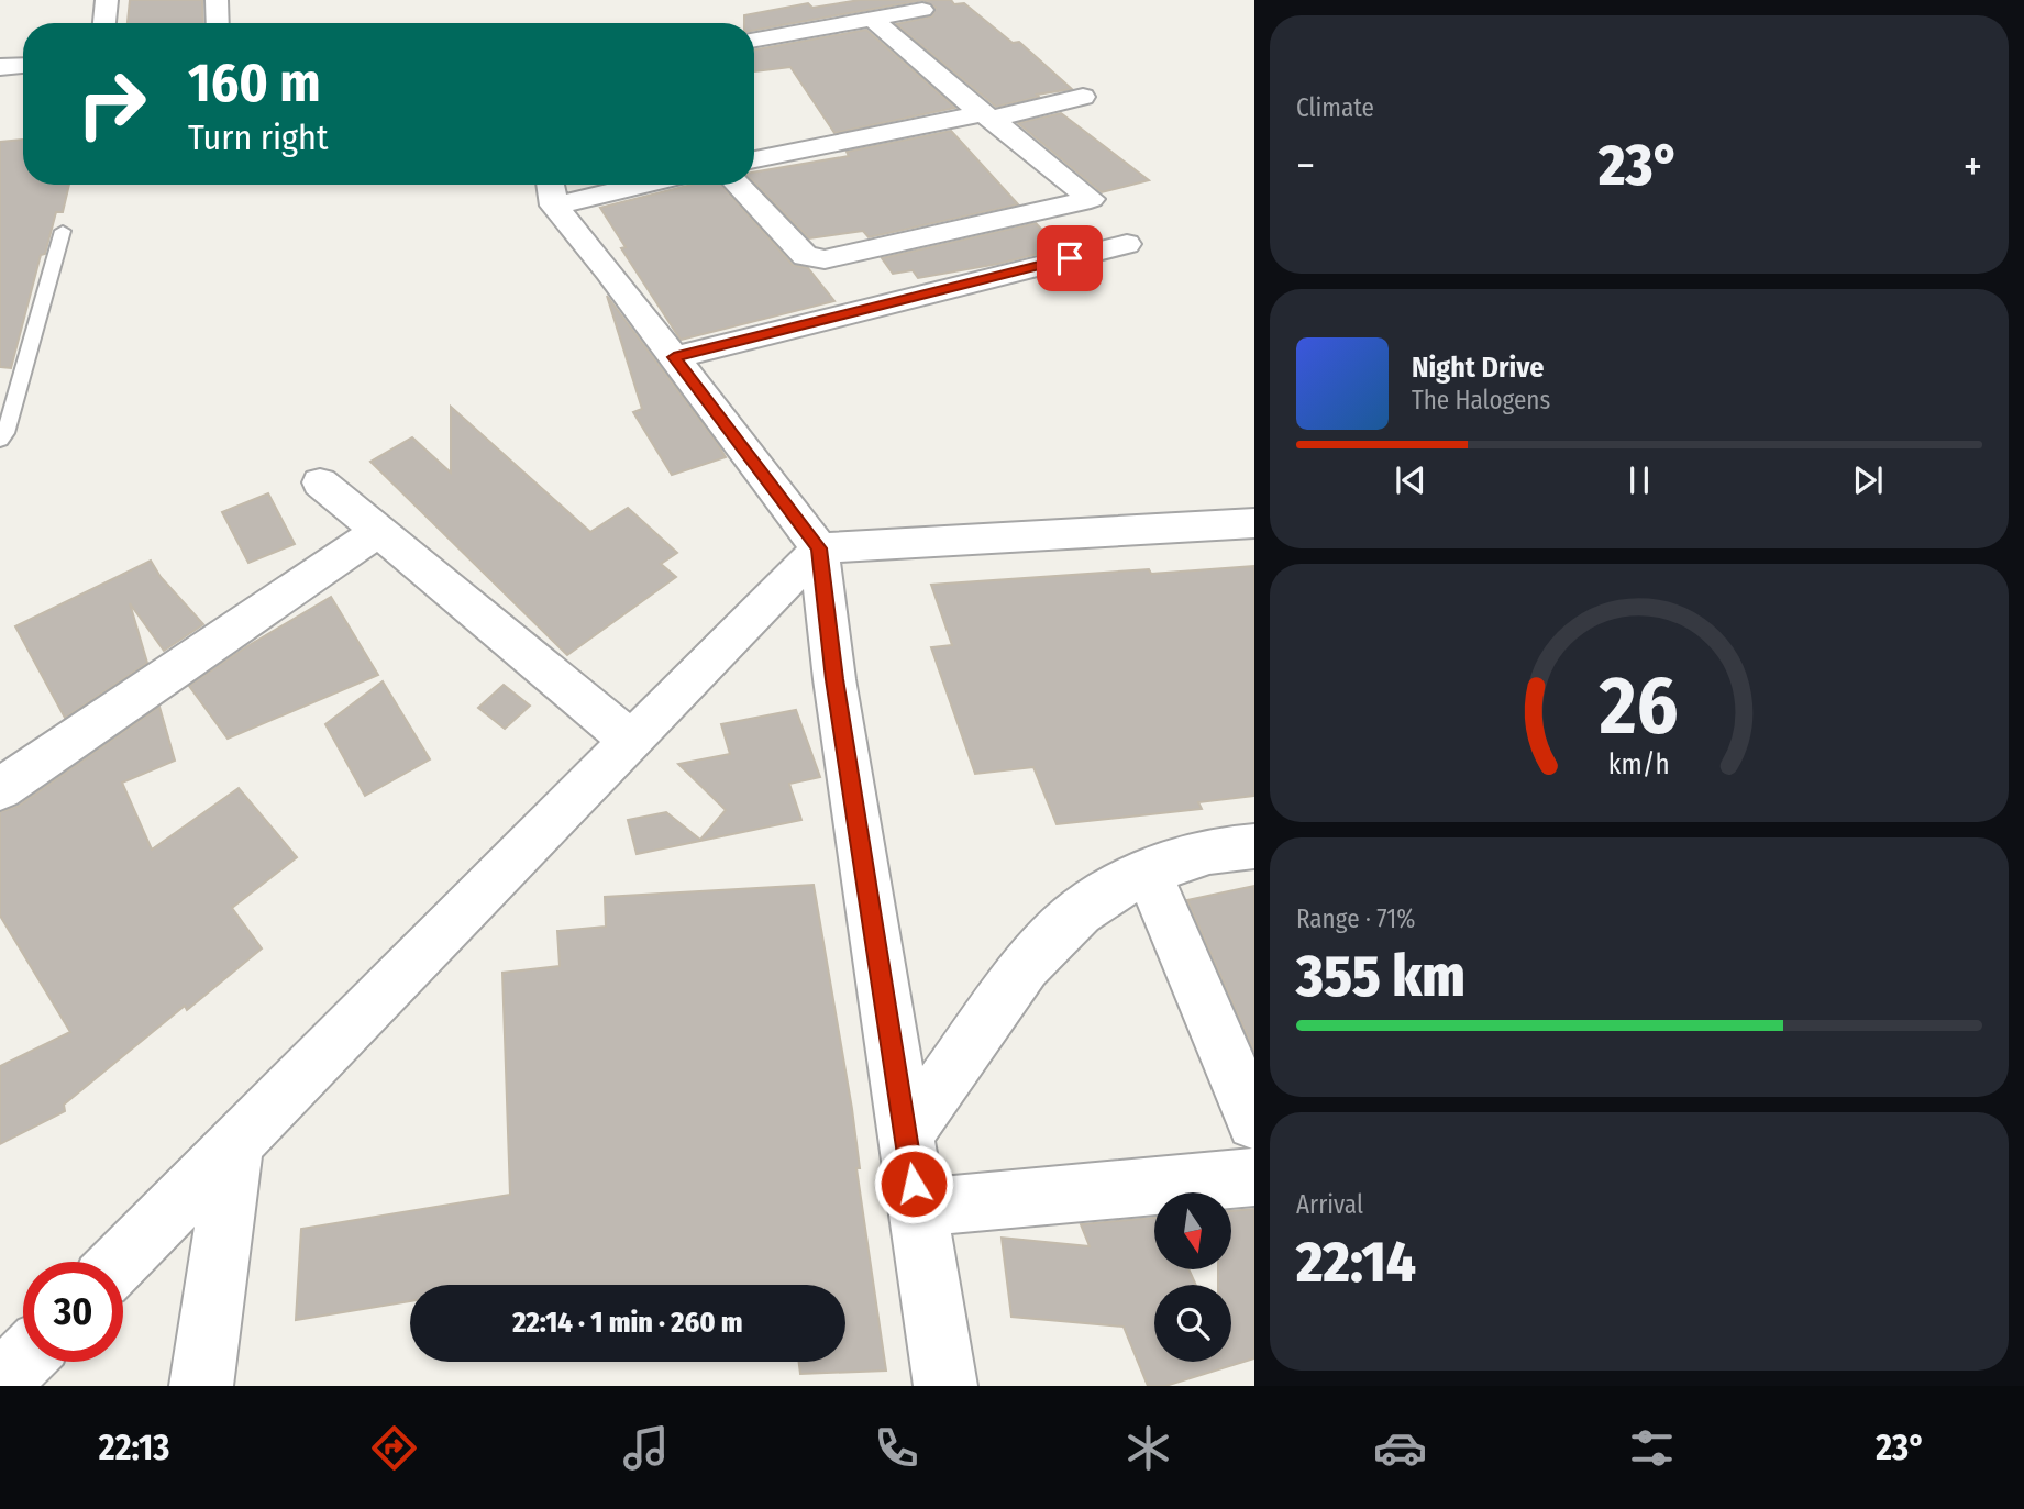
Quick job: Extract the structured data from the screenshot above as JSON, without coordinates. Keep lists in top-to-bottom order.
{
  "north": "bottom",
  "page": {
    "tile": [
      "Climate",
      ["Range · 71%", "355 km"],
      ["Arrival", "22:14"]
    ],
    "turn": ["160 m", "Turn right"],
    "heat": ["−", "23°", "+"],
    "song": ["Night Drive", "The Halogens"],
    "limit": "30",
    "trip": "22:14 · 1 min · 260 m",
    "tabs": ["22:13", "23°"],
    "gauge": ["26", "km/h"]
  }
}
